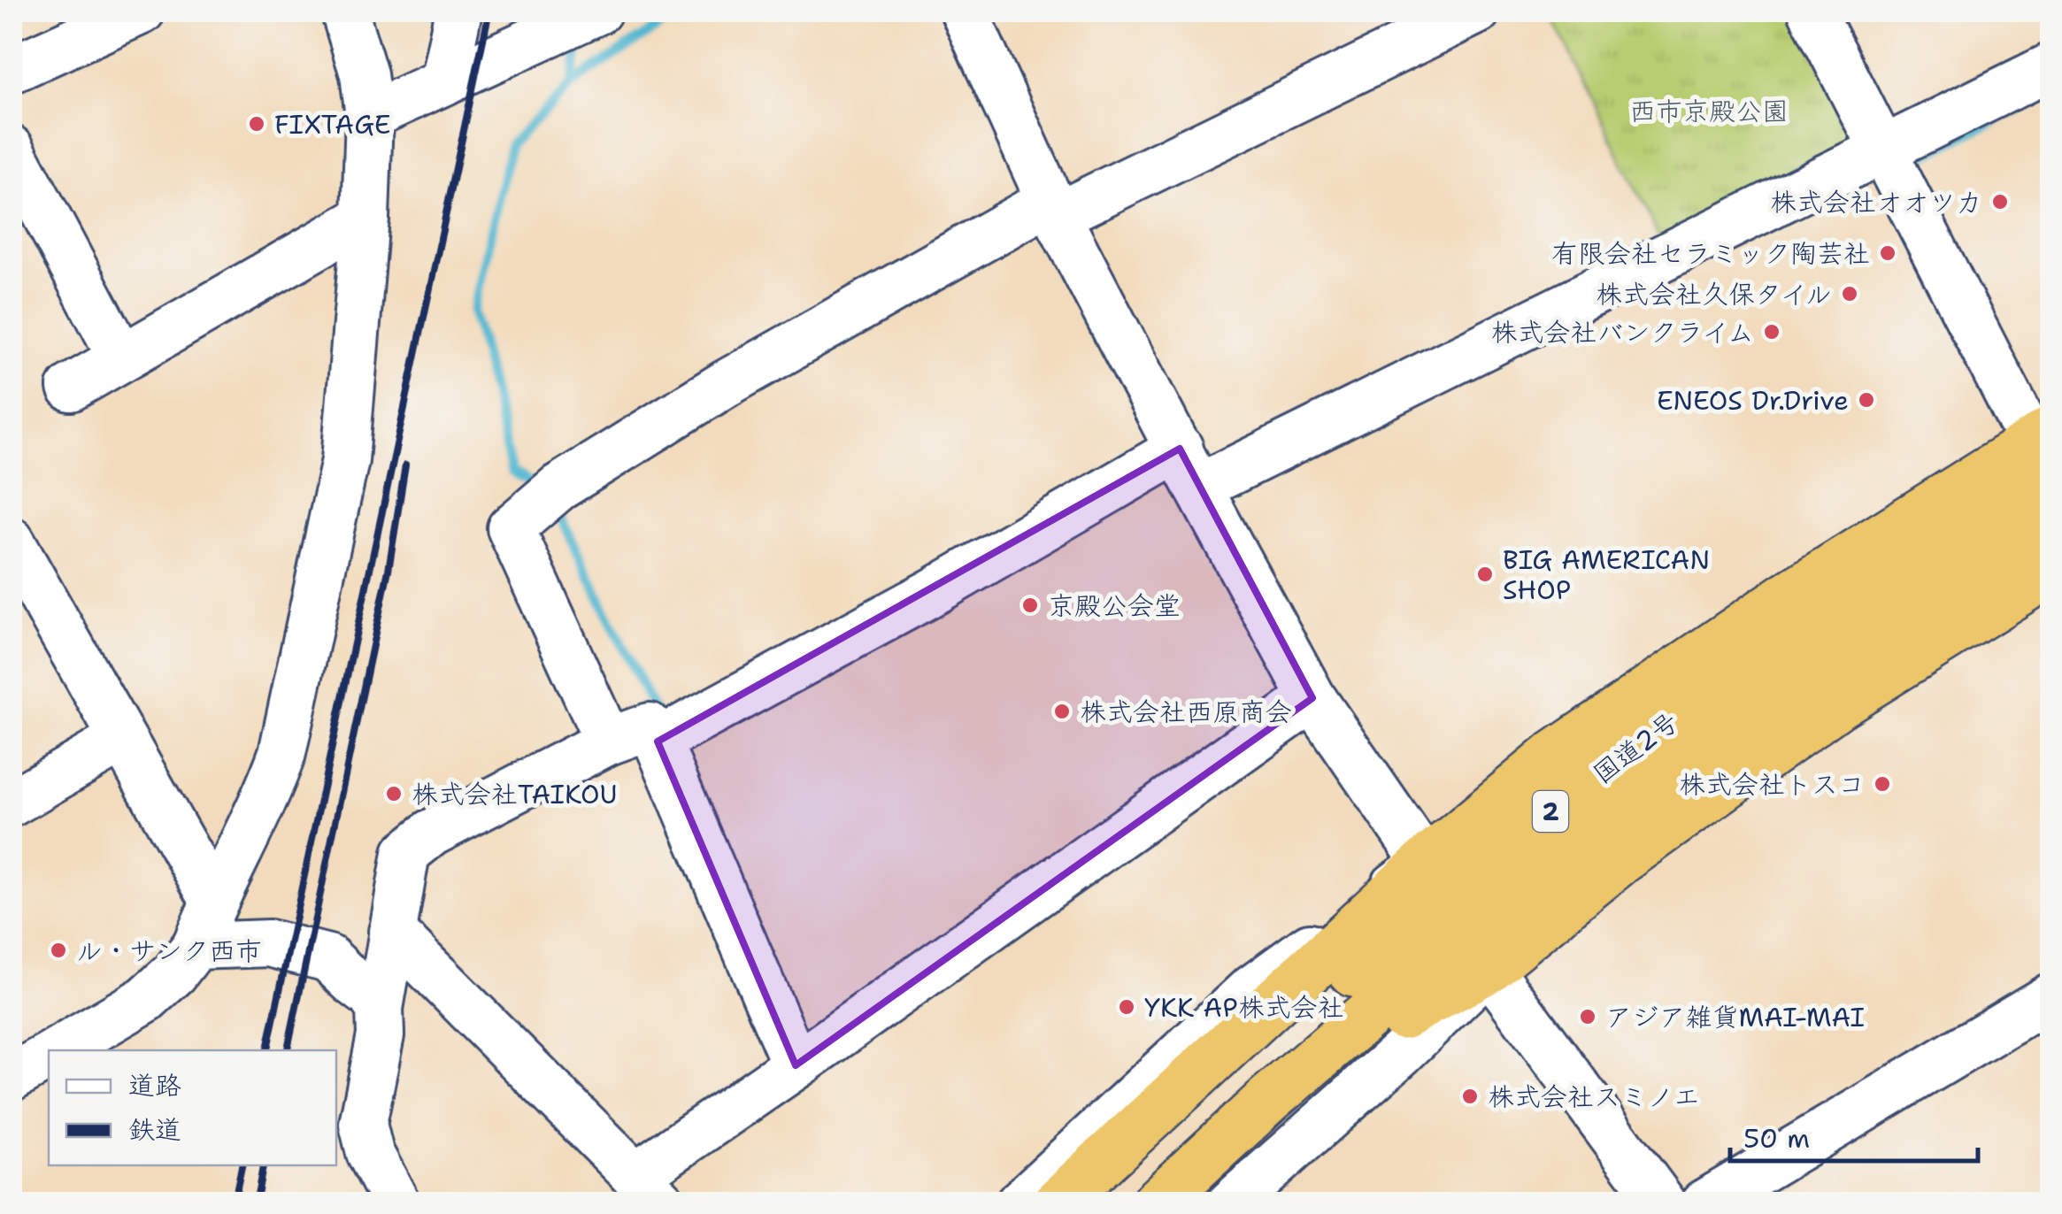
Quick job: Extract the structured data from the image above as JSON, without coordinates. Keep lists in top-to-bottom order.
{
  "streets": {
    "highway": ["国道2号", "2"]
  },
  "parks": ["西市京殿公園"],
  "places": [
    "FIXTAGE",
    "株式会社オオツカ",
    "有限会社セラミック陶芸社",
    "株式会社久保タイル",
    "株式会社バンクライム",
    "ENEOS Dr.Drive",
    "BIG AMERICAN SHOP",
    "京殿公会堂",
    "株式会社西原商会",
    "株式会社トスコ",
    "株式会社TAIKOU",
    "ル・サンク西市",
    "YKK AP株式会社",
    "アジア雑貨MAI-MAI",
    "株式会社スミノエ"
  ],
  "legend": ["道路", "鉄道"],
  "scale_bar": "50 m"
}
